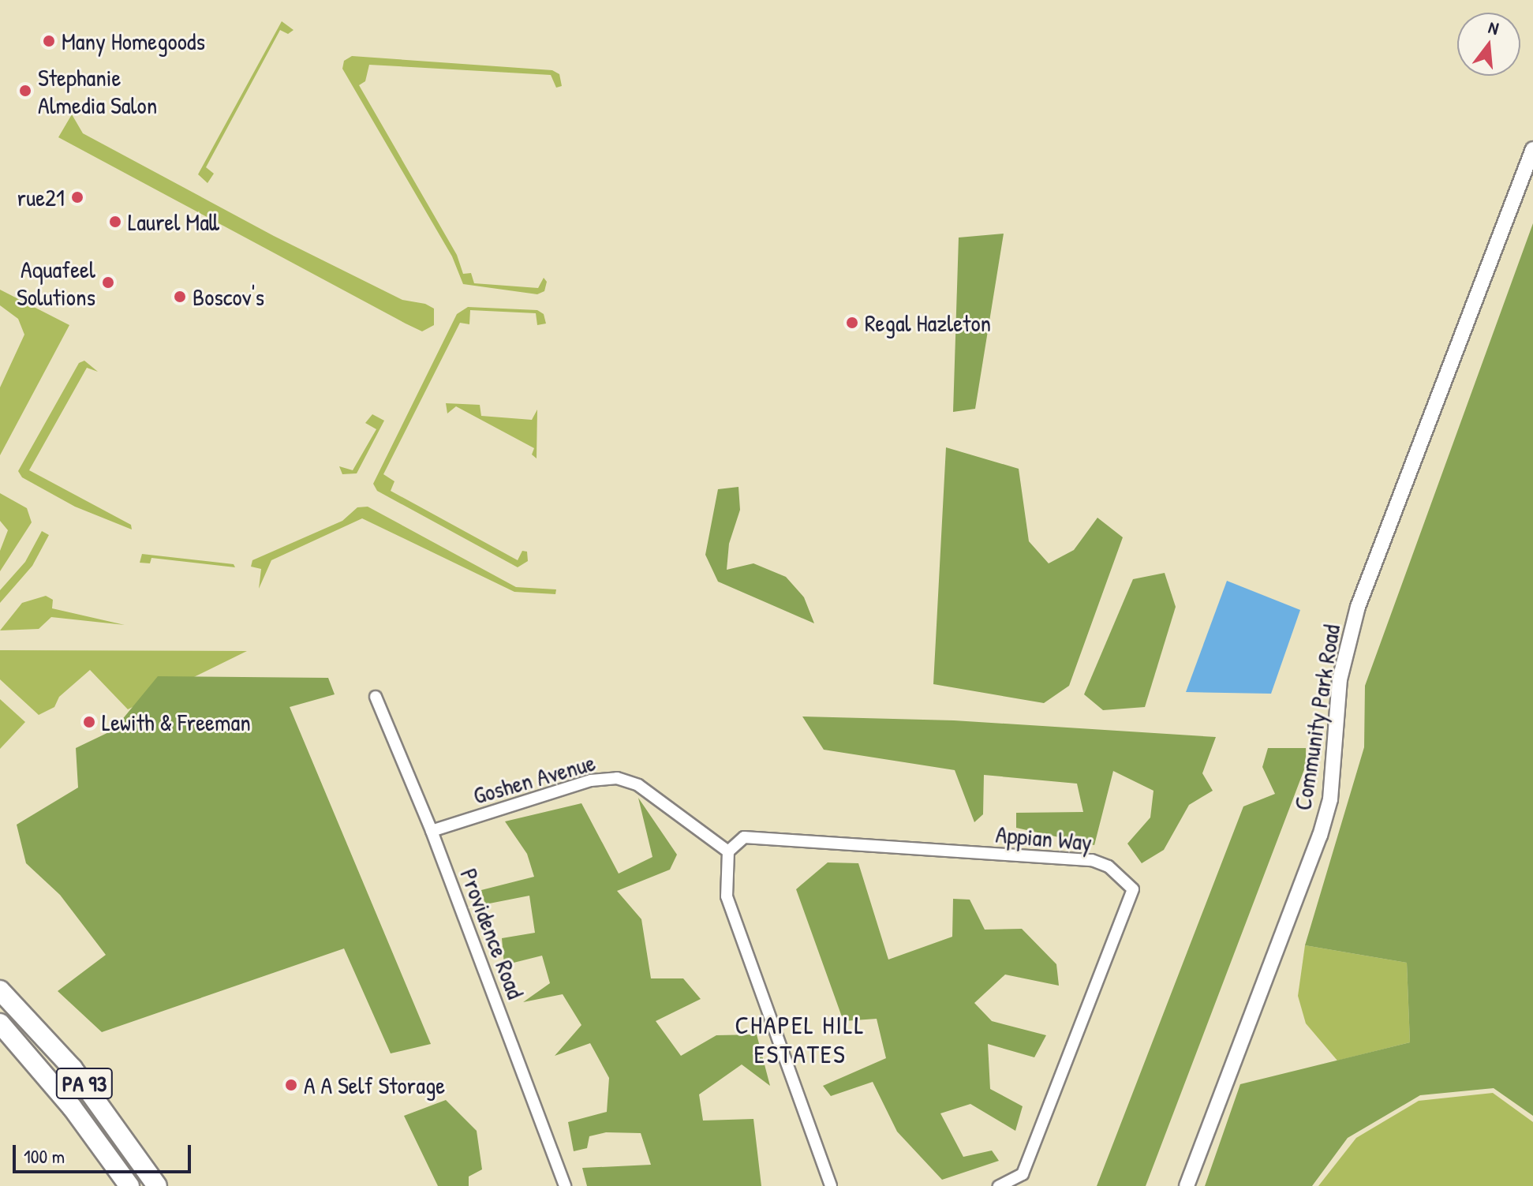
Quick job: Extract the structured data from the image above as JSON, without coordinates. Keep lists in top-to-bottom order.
{
  "streets": {
    "highway": ["PA 93"],
    "street": [
      "Community Park Road",
      "Goshen Avenue",
      "Appian Way",
      "Providence Road"
    ]
  },
  "crossings": [
    ["Goshen Avenue", "Appian Way"],
    ["Goshen Avenue", "Providence Road"]
  ],
  "districts": ["CHAPEL HILL ESTATES"],
  "places": [
    "Many Homegoods",
    "Stephanie Almedia Salon",
    "rue21",
    "Laurel Mall",
    "Aquafeel Solutions",
    "Boscov's",
    "Regal Hazleton",
    "Lewith & Freeman",
    "A A Self Storage"
  ],
  "scale_bar": "100 m",
  "north": "top"
}
